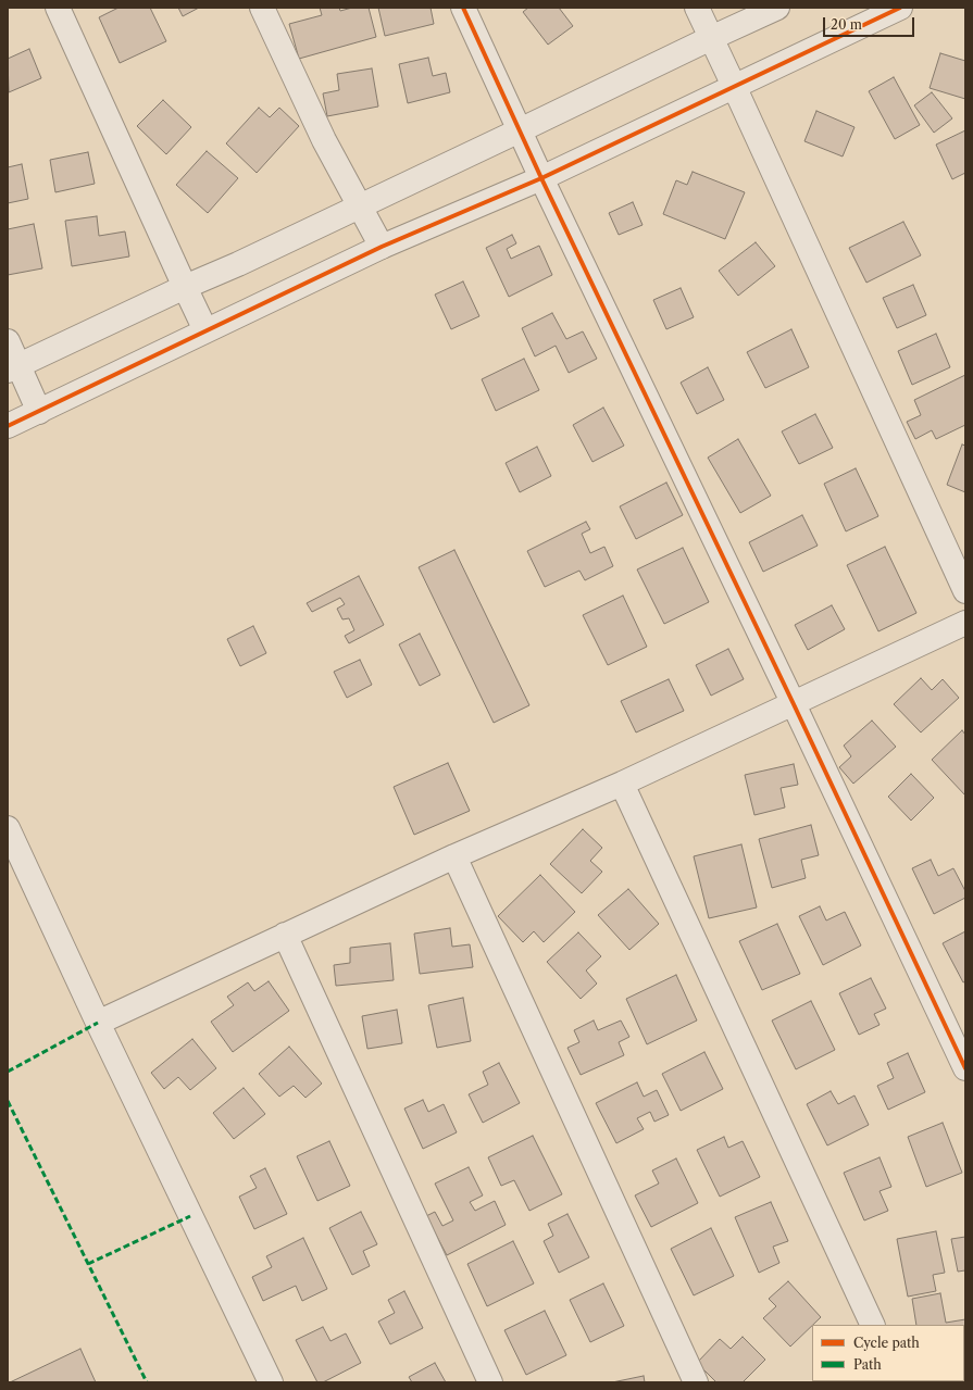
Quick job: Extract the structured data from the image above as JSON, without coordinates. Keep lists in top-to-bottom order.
{
  "legend": ["Cycle path", "Path"],
  "scale_bar": "20 m"
}
